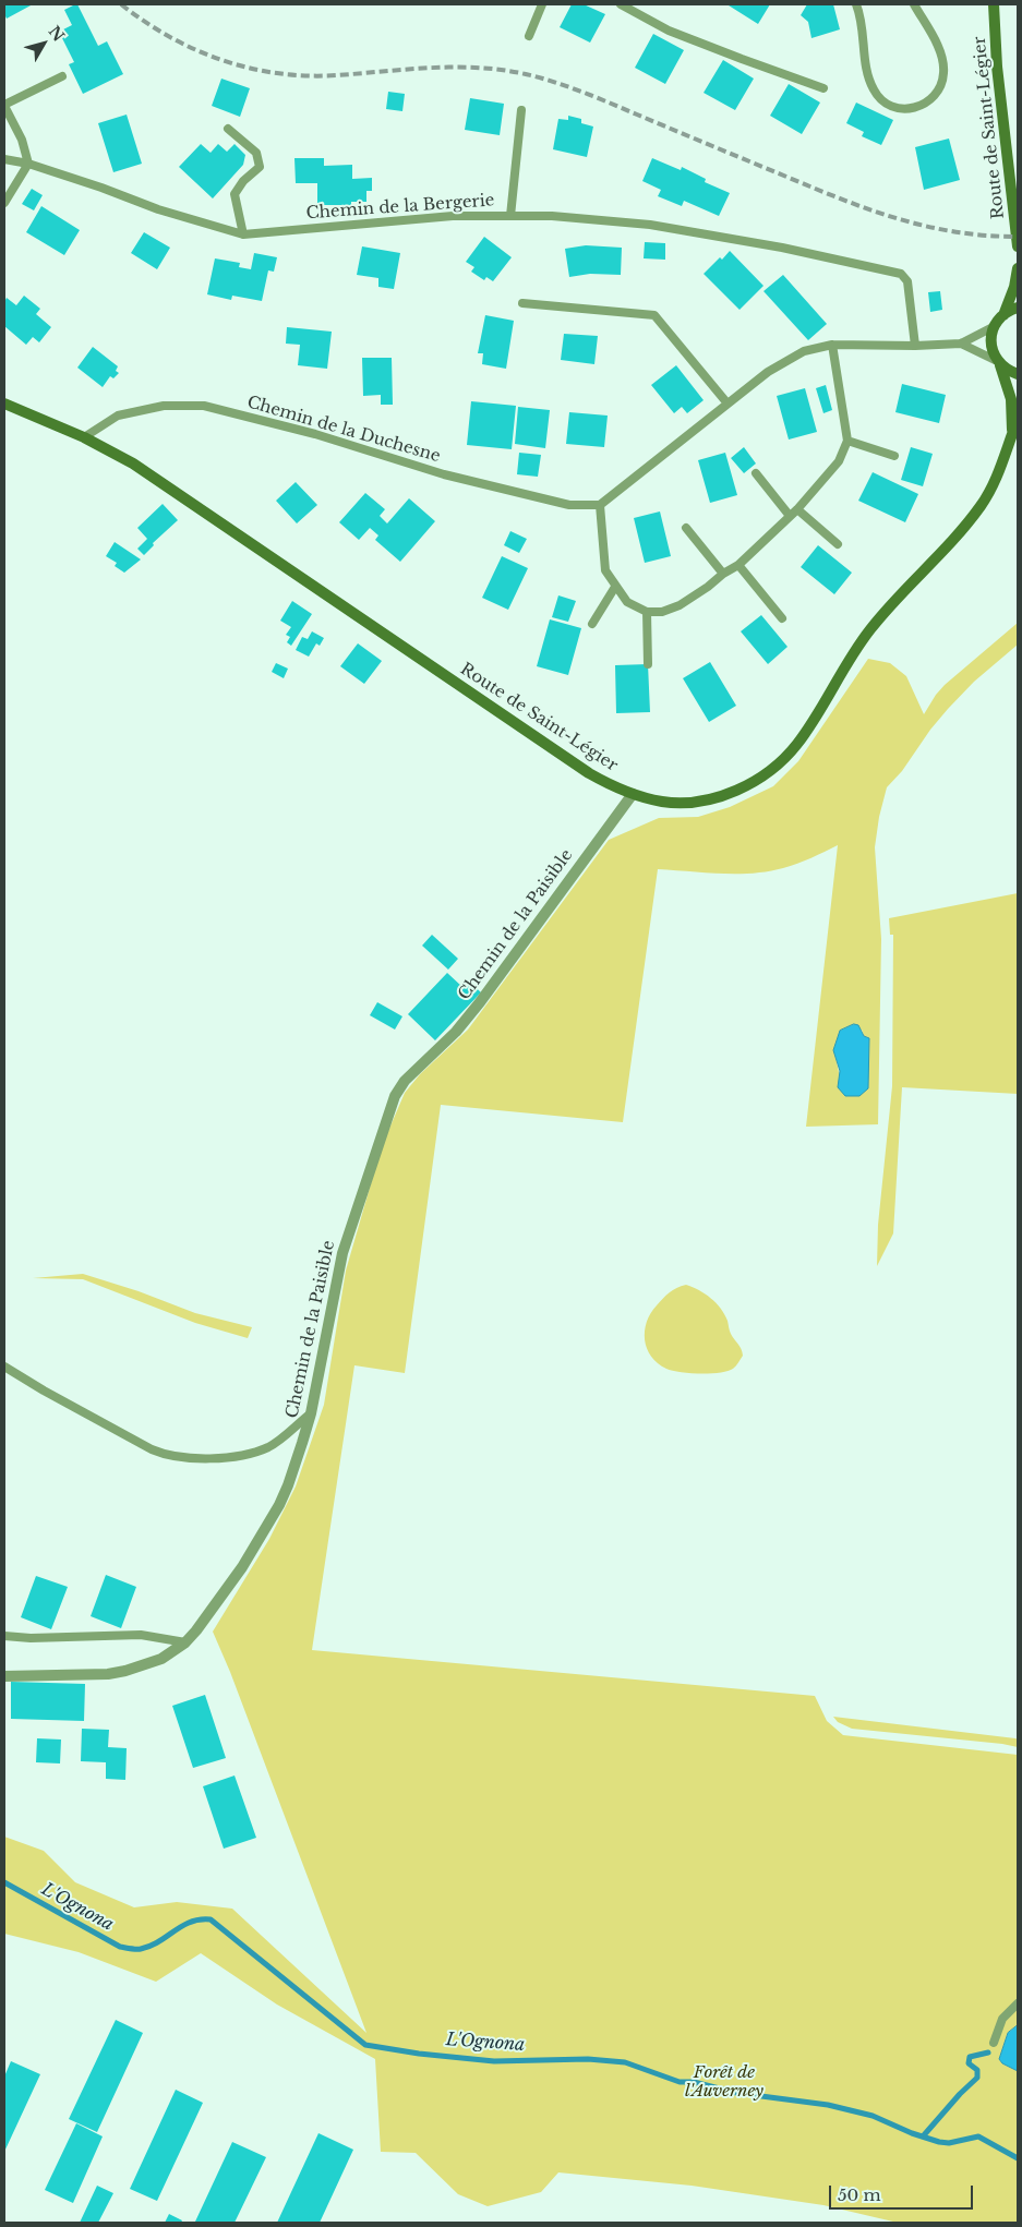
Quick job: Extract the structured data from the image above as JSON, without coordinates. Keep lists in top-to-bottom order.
{
  "streets": {
    "main road": ["Route de Saint-Légier"],
    "street": ["Chemin de la Paisible"],
    "lane": ["Chemin de la Bergerie", "Chemin de la Duchesne"]
  },
  "crossings": [
    ["Route de Saint-Légier", "Chemin de la Duchesne"],
    ["Route de Saint-Légier", "Chemin de la Paisible"]
  ],
  "water": ["L'Ognona"],
  "parks": ["Forêt de l'Auverney"],
  "scale_bar": "50 m",
  "north": "top right"
}
